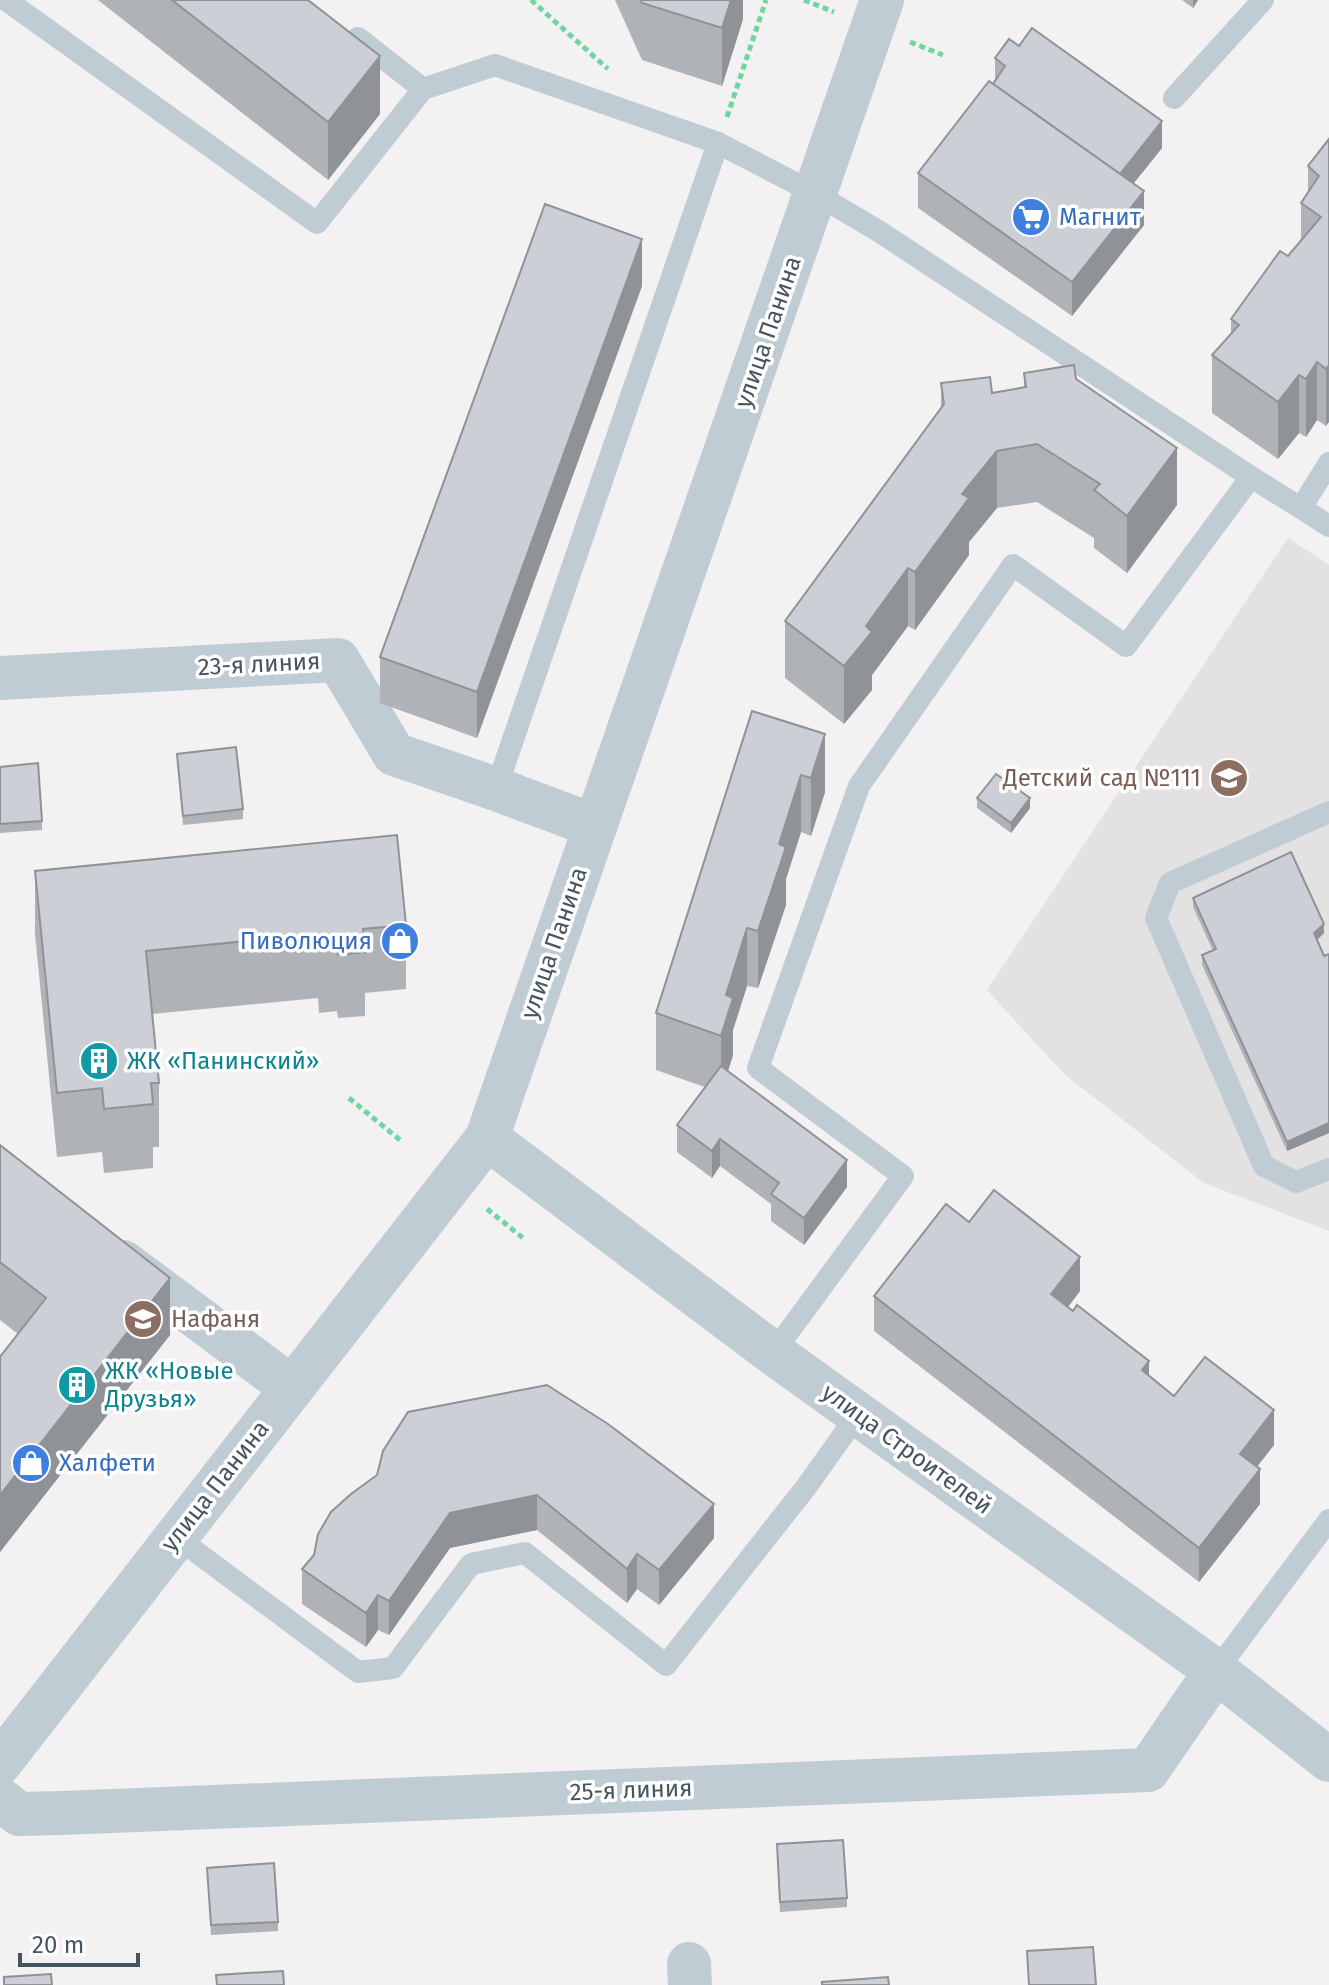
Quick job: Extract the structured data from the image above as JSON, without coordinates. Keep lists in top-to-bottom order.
{
  "streets": {
    "street": [
      "улица Панина",
      "23-я линия",
      "улица Строителей",
      "25-я линия"
    ]
  },
  "crossings": [
    ["улица Панина", "23-я линия"],
    ["улица Панина", "улица Строителей"],
    ["улица Строителей", "25-я линия"]
  ],
  "places": {
    "supermarket": ["Магнит"],
    "school or university": ["Детский сад №111", "Нафаня"],
    "shop": ["Пиволюция", "Халфети"],
    "building": ["ЖК «Панинский»", "ЖК «Новые Друзья»"]
  },
  "scale_bar": "20 m"
}
